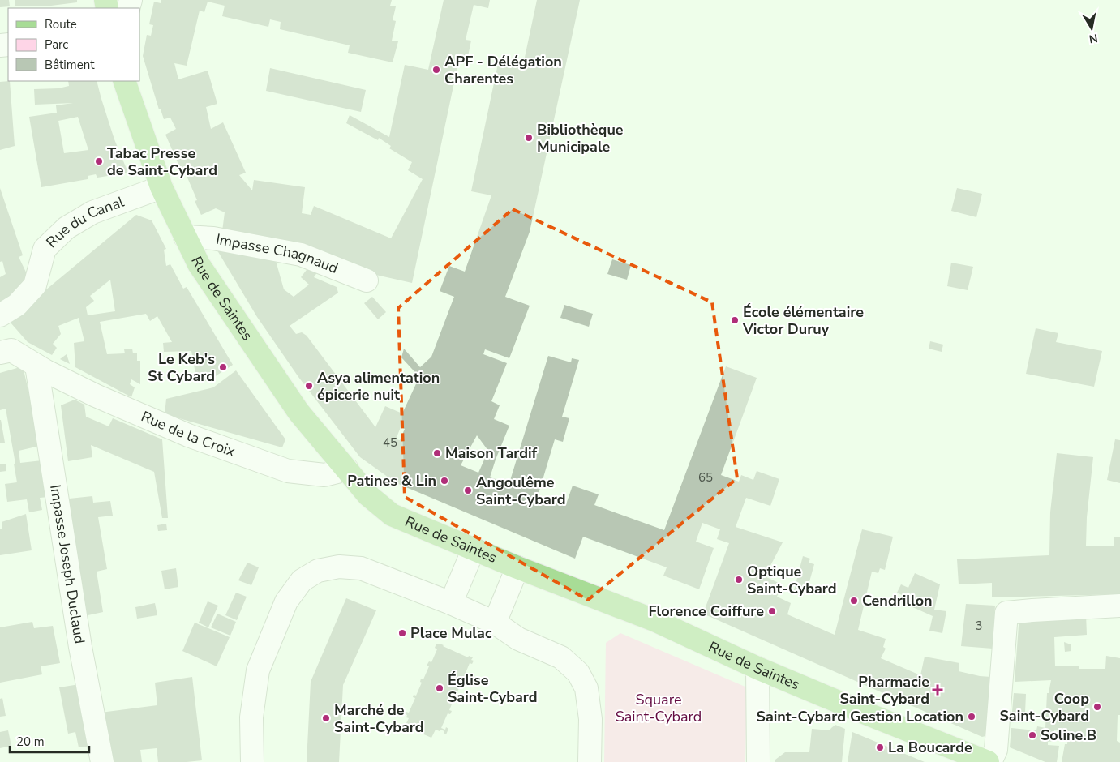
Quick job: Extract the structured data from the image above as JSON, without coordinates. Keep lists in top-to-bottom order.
{
  "streets": {
    "main road": ["Rue de Saintes"],
    "street": [
      "Rue du Canal",
      "Impasse Chagnaud",
      "Rue de la Croix",
      "Impasse Joseph Duclaud"
    ]
  },
  "crossings": [
    ["Rue du Canal", "Rue de Saintes"],
    ["Impasse Chagnaud", "Rue de Saintes"],
    ["Rue de Saintes", "Rue de la Croix"],
    ["Rue de la Croix", "Impasse Joseph Duclaud"]
  ],
  "parks": ["Square Saint-Cybard"],
  "places": {
    "other": [
      "APF - Délégation Charentes",
      "Bibliothèque Municipale",
      "Tabac Presse de Saint-Cybard",
      "École élémentaire Victor Duruy",
      "Le Keb's St Cybard",
      "Asya alimentation épicerie nuit",
      "Maison Tardif",
      "Patines & Lin",
      "Angoulême Saint-Cybard",
      "Optique Saint-Cybard",
      "Cendrillon",
      "Florence Coiffure",
      "Place Mulac",
      "Église Saint-Cybard",
      "Coop Saint-Cybard",
      "Saint-Cybard Gestion Location",
      "Marché de Saint-Cybard",
      "Soline.B",
      "La Boucarde"
    ],
    "health": ["Pharmacie Saint-Cybard"]
  },
  "house_numbers": ["45", "65", "3"],
  "legend": ["Route", "Parc", "Bâtiment"],
  "scale_bar": "20 m",
  "north": "bottom"
}
